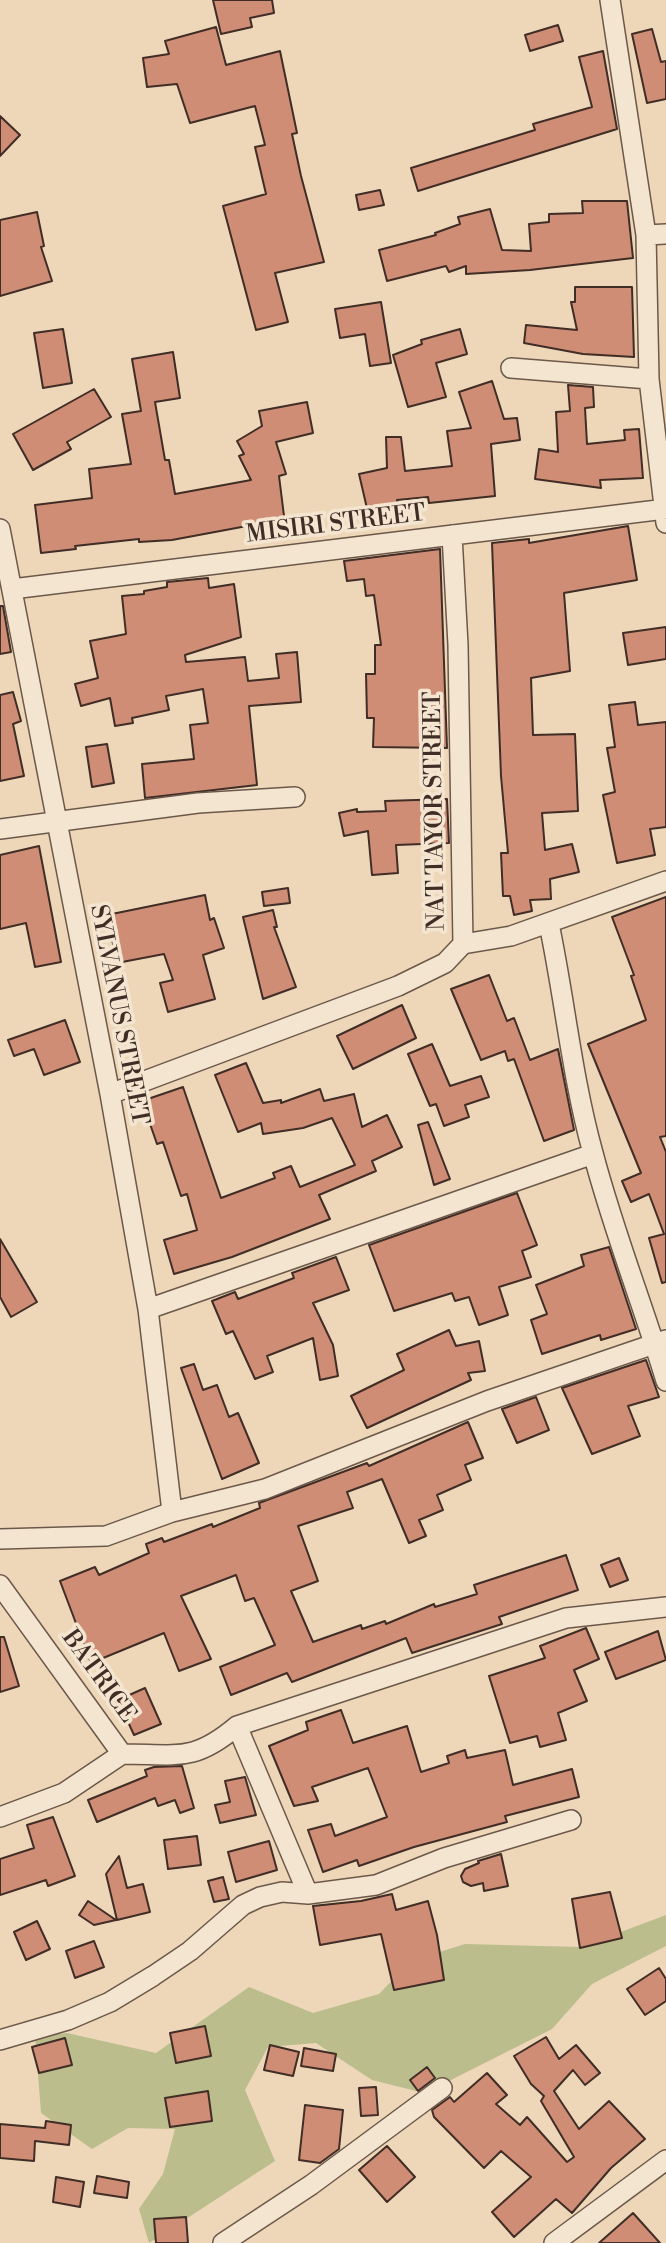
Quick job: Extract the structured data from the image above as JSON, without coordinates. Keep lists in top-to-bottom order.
{
  "streets": {
    "street": [
      "MISIRI STREET",
      "NAT TAYOR STREET",
      "SYLVANUS STREET",
      "BATRICE"
    ]
  },
  "crossings": [
    ["MISIRI STREET", "NAT TAYOR STREET"],
    ["MISIRI STREET", "SYLVANUS STREET"]
  ]
}
